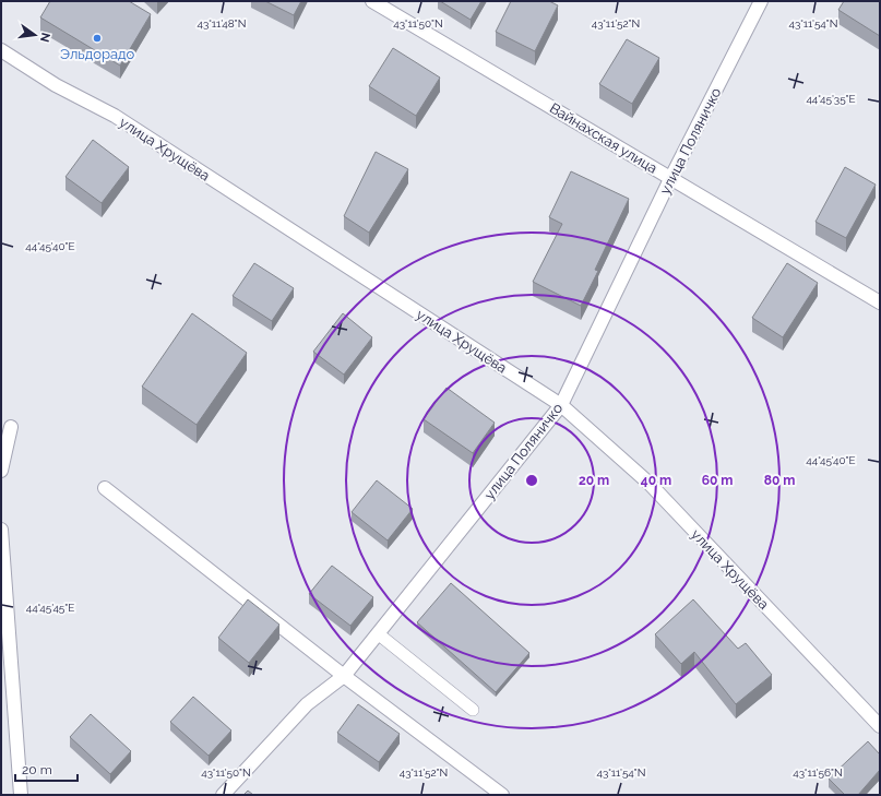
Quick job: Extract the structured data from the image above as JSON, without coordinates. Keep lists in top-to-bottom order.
{
  "streets": {
    "street": ["Вайнахская улица", "улица Поляничко", "улица Хрущёва"]
  },
  "crossings": [
    ["Вайнахская улица", "улица Поляничко"],
    ["улица Поляничко", "улица Хрущёва"]
  ],
  "places": ["Эльдорадо"],
  "scale_bar": "20 m",
  "north": "right",
  "coordinates": [
    "43°11'48\"N",
    "43°11'50\"N",
    "43°11'52\"N",
    "43°11'54\"N",
    "44°45'35\"E",
    "44°45'40\"E",
    "44°45'45\"E",
    "43°11'56\"N"
  ],
  "rings": [
    "20 m",
    "40 m",
    "60 m",
    "80 m"
  ]
}
